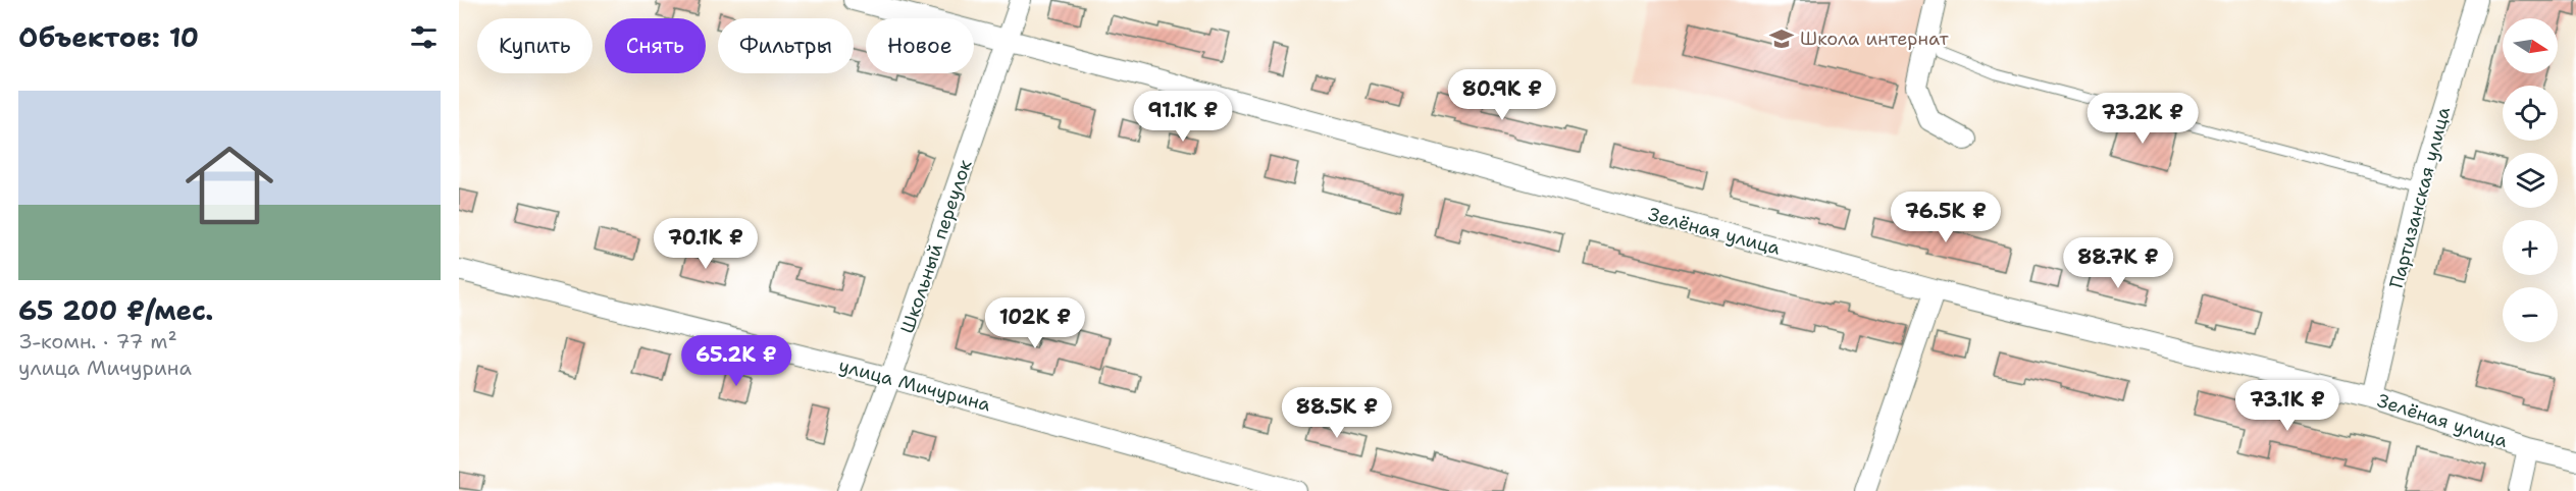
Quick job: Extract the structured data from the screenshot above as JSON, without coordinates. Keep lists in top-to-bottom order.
{
  "streets": {
    "street": [
      "Партизанская улица",
      "Зелёная улица",
      "Школьный переулок",
      "улица Мичурина"
    ]
  },
  "crossings": [
    ["Партизанская улица", "Зелёная улица"],
    ["Зелёная улица", "Школьный переулок"],
    ["Школьный переулок", "улица Мичурина"]
  ],
  "places": {
    "school or university": ["Школа интернат"]
  },
  "north": "right",
  "page": {
    "heading": "Объектов: 10",
    "map_buttons": ["+", "−"],
    "chip": [
      "Купить",
      "Снять",
      "Фильтры",
      "Новое"
    ],
    "price": [
      "80.9K ₽",
      "91.1K ₽",
      "73.2K ₽",
      "76.5K ₽",
      "70.1K ₽",
      "88.7K ₽",
      "102K ₽",
      "65.2K ₽",
      "73.1K ₽",
      "88.5K ₽"
    ],
    "list": [
      {
        "name": "65 200 ₽/мес.",
        "note": "3-комн. · 77 m² · улица Мичурина"
      }
    ]
  }
}
